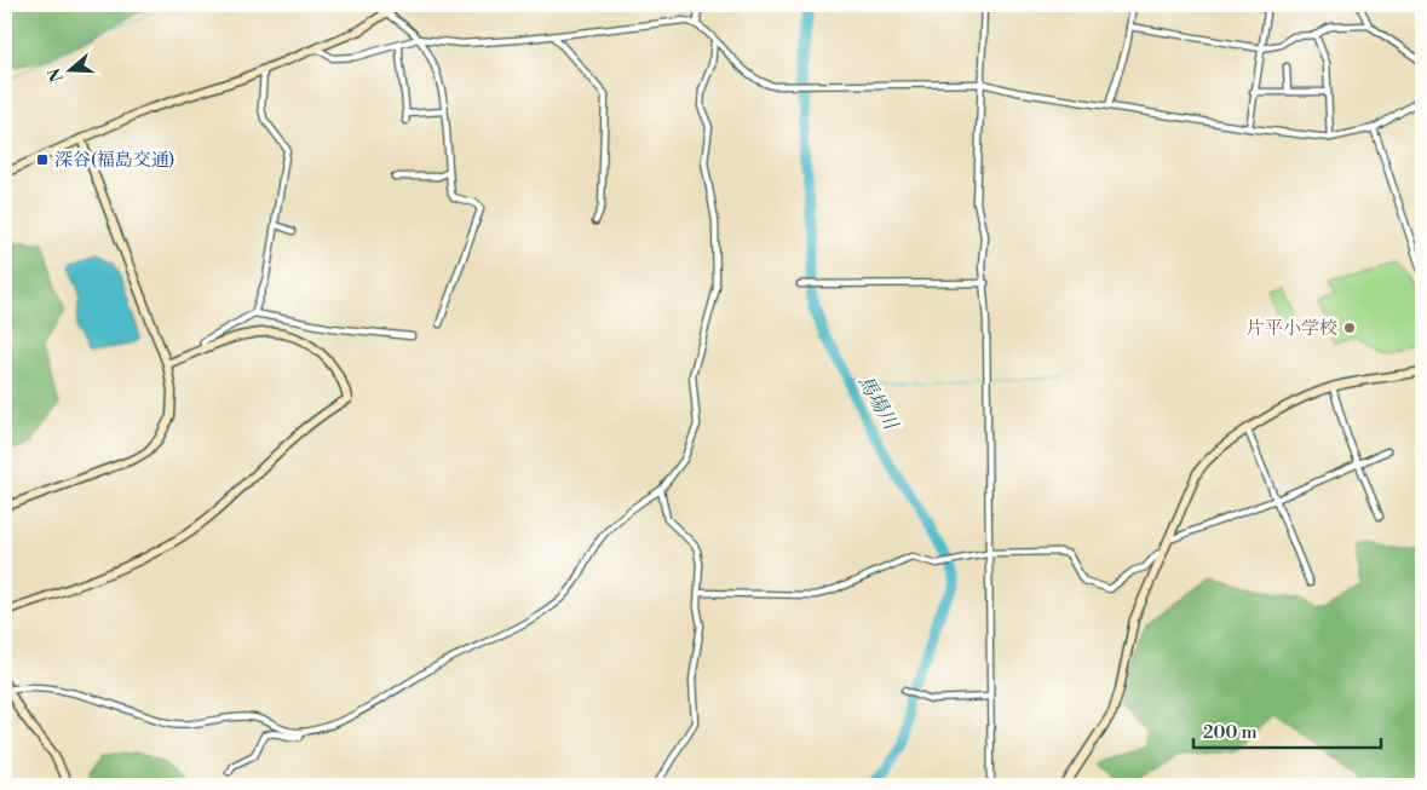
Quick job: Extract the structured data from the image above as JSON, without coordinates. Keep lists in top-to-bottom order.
{
  "water": ["馬場川"],
  "places": {
    "transit": ["深谷(福島交通)"],
    "other": ["片平小学校"]
  },
  "scale_bar": "200 m",
  "north": "left"
}
